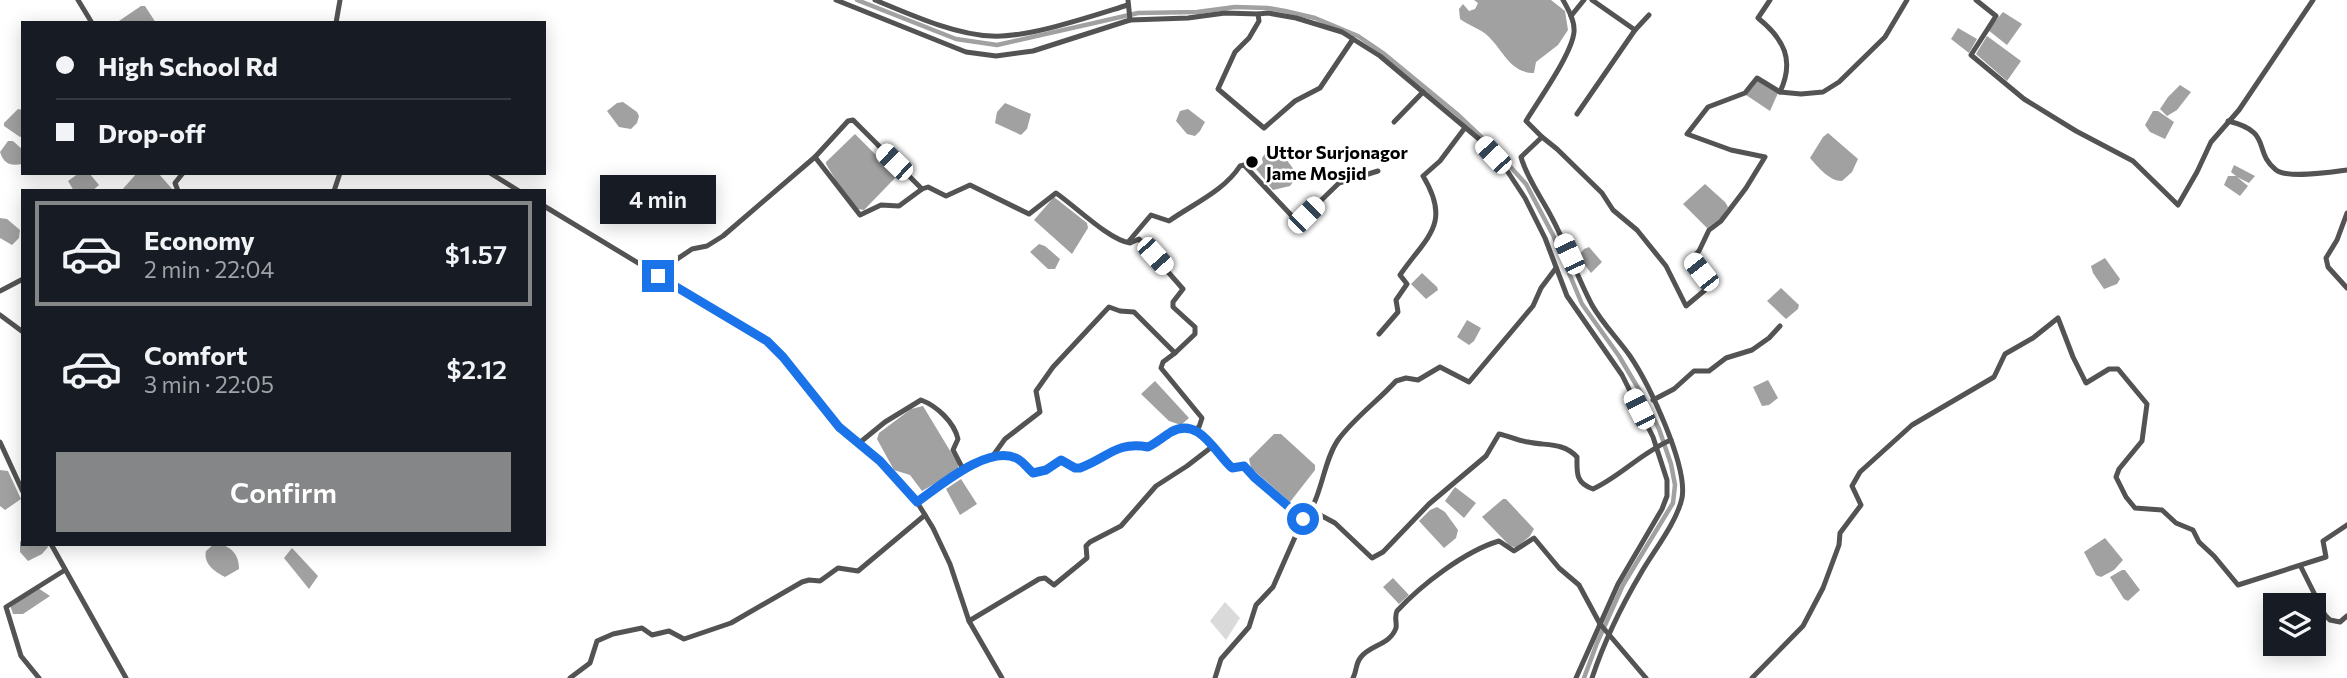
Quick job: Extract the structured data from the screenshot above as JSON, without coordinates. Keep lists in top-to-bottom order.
{
  "places": ["Uttor Surjonagor Jame Mosjid"],
  "page": {
    "banner": ["High School Rd", "Drop-off"],
    "bubble": "4 min",
    "list": [
      {
        "name": "Economy",
        "note": "2 min · 22:04",
        "value": "$1.57"
      },
      {
        "name": "Comfort",
        "note": "3 min · 22:05",
        "value": "$2.12"
      }
    ],
    "buttons": "Confirm"
  }
}
